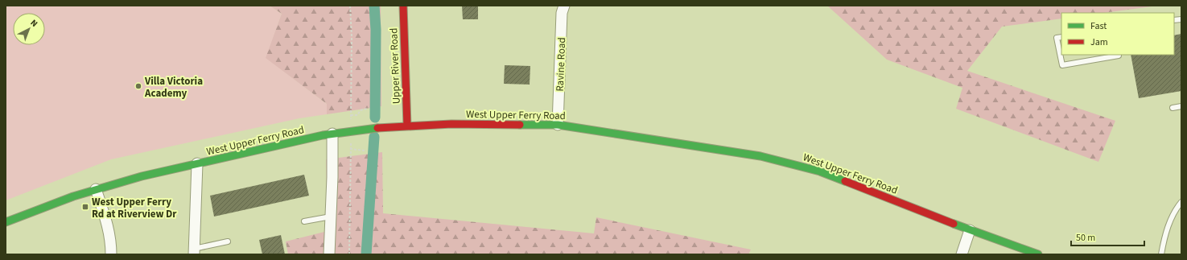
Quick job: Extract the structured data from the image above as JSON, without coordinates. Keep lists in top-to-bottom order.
{
  "streets": {
    "main road": ["Upper River Road", "West Upper Ferry Road"],
    "street": ["Ravine Road"]
  },
  "crossings": [
    ["Ravine Road", "West Upper Ferry Road"],
    ["Upper River Road", "West Upper Ferry Road"]
  ],
  "places": {
    "other": ["Villa Victoria Academy"],
    "transit": ["West Upper Ferry Rd at Riverview Dr"]
  },
  "legend": ["Fast", "Jam"],
  "scale_bar": "50 m",
  "north": "top right"
}
